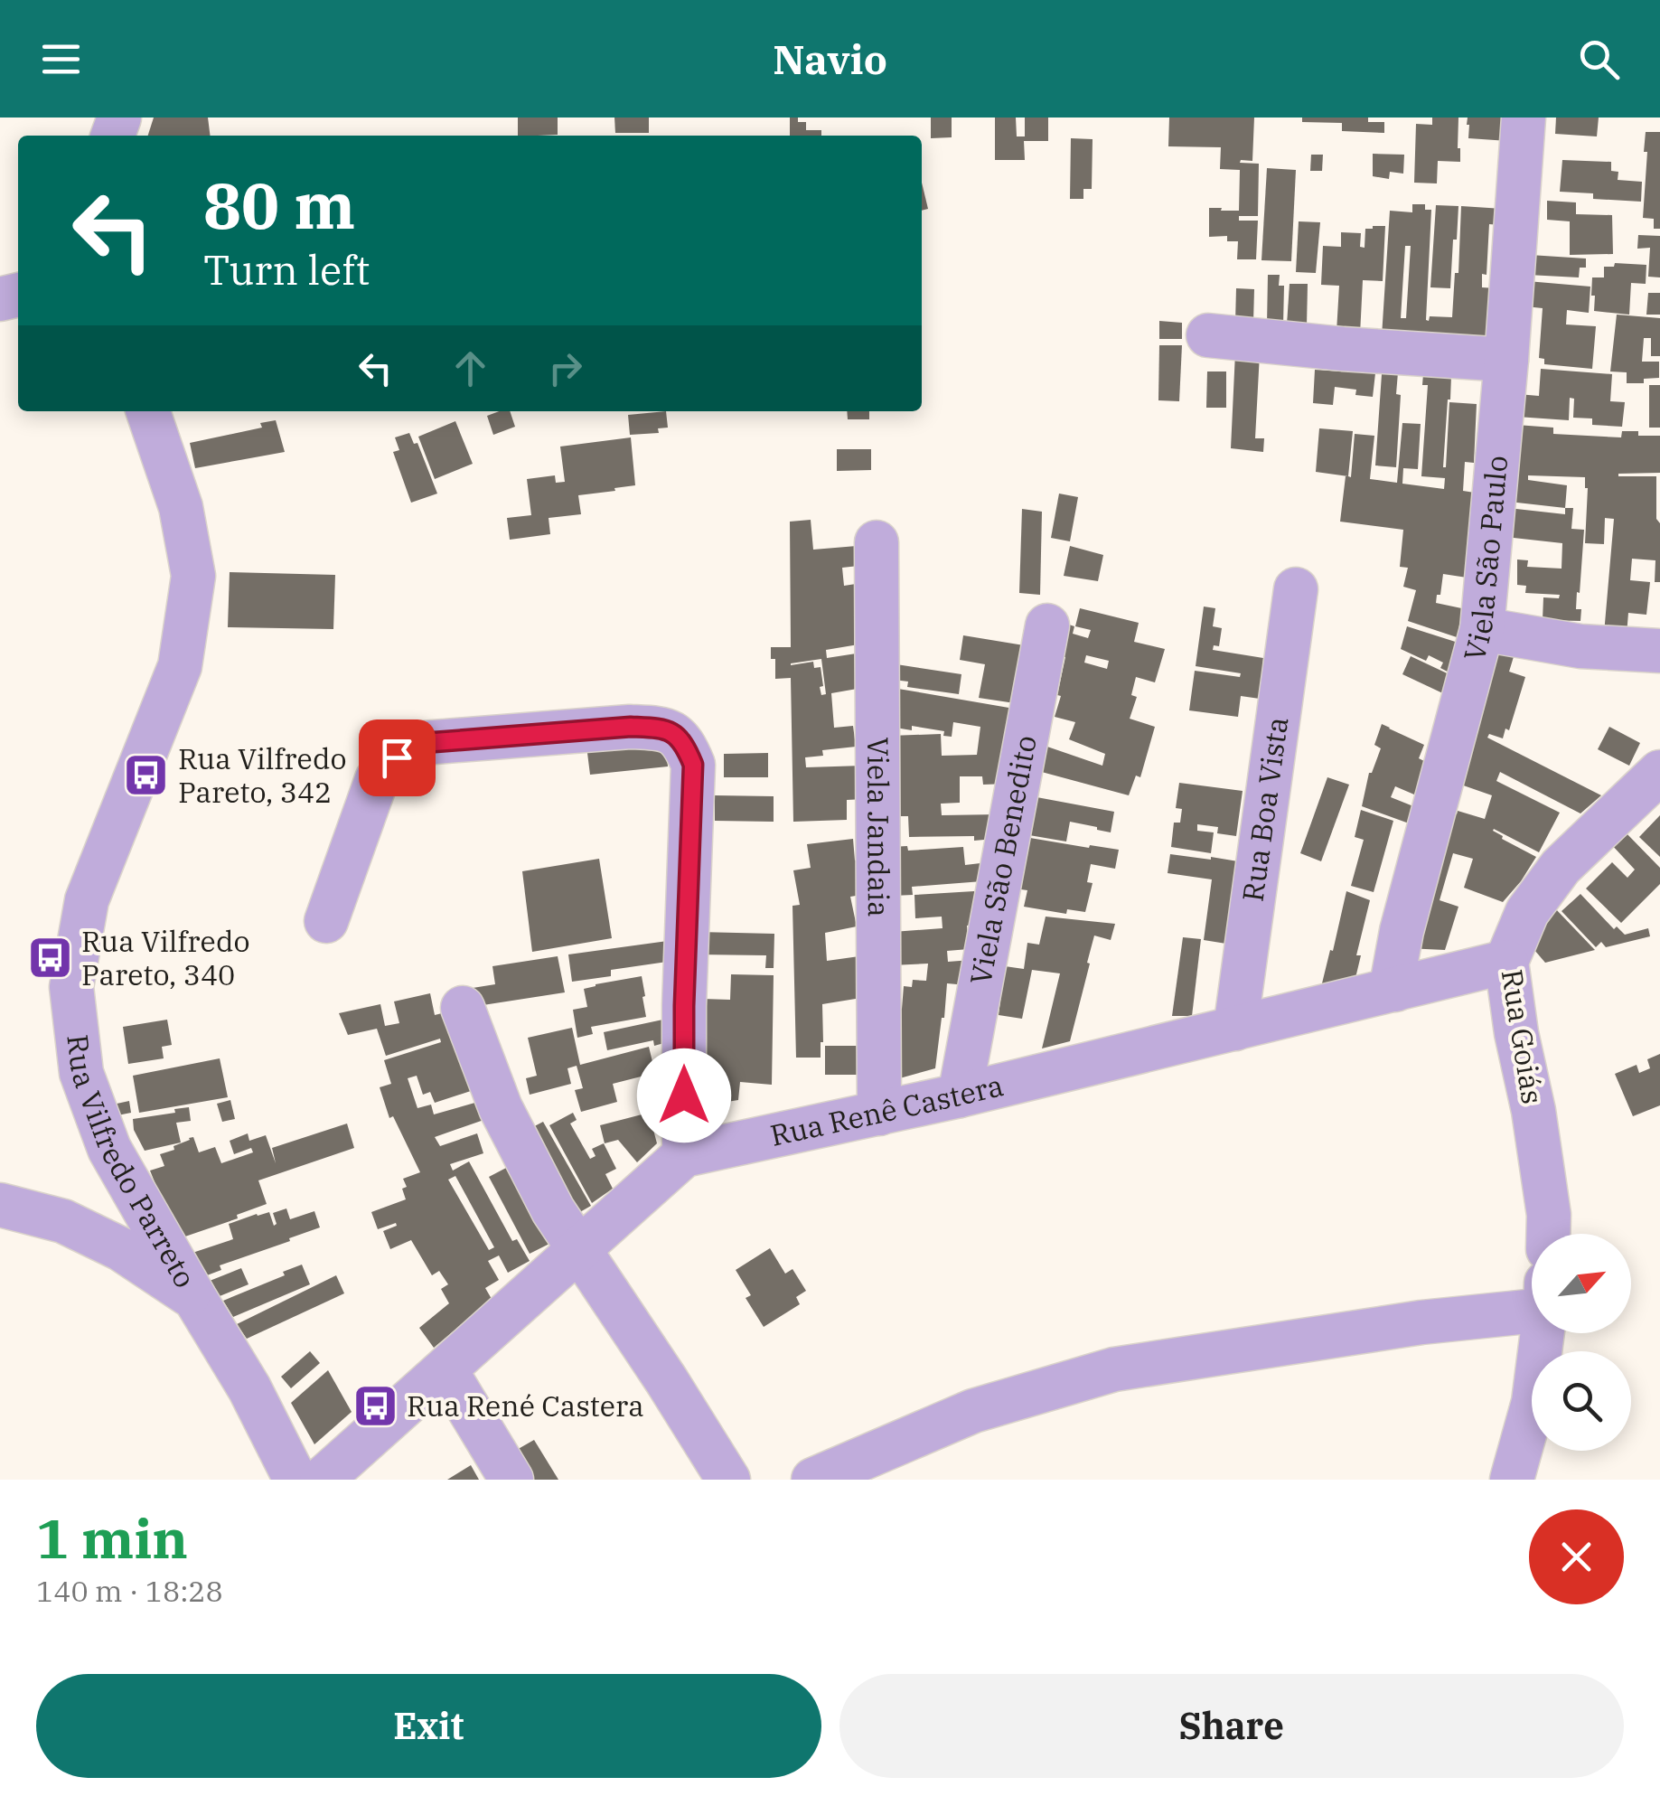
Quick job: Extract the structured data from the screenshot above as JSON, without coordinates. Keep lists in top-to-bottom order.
{
  "streets": {
    "street": [
      "Viela São Paulo",
      "Rua Boa Vista",
      "Viela Jandaia",
      "Viela São Benedito",
      "Rua Goiás",
      "Rua Renê Castera",
      "Rua Vilfredo Parreto"
    ]
  },
  "crossings": [
    ["Viela São Paulo", "Rua Renê Castera"],
    ["Rua Boa Vista", "Rua Renê Castera"],
    ["Viela Jandaia", "Rua Renê Castera"],
    ["Viela São Benedito", "Rua Renê Castera"],
    ["Rua Goiás", "Rua Renê Castera"]
  ],
  "places": {
    "bus stop": ["Rua Vilfredo Pareto, 342", "Rua Vilfredo Pareto, 340", "Rua René Castera"]
  },
  "north": "top right",
  "page": {
    "header": "Navio",
    "turn": ["80 m", "Turn left"],
    "heading": ["1 min", "140 m · 18:28"],
    "buttons": ["Exit", "Share"]
  }
}
